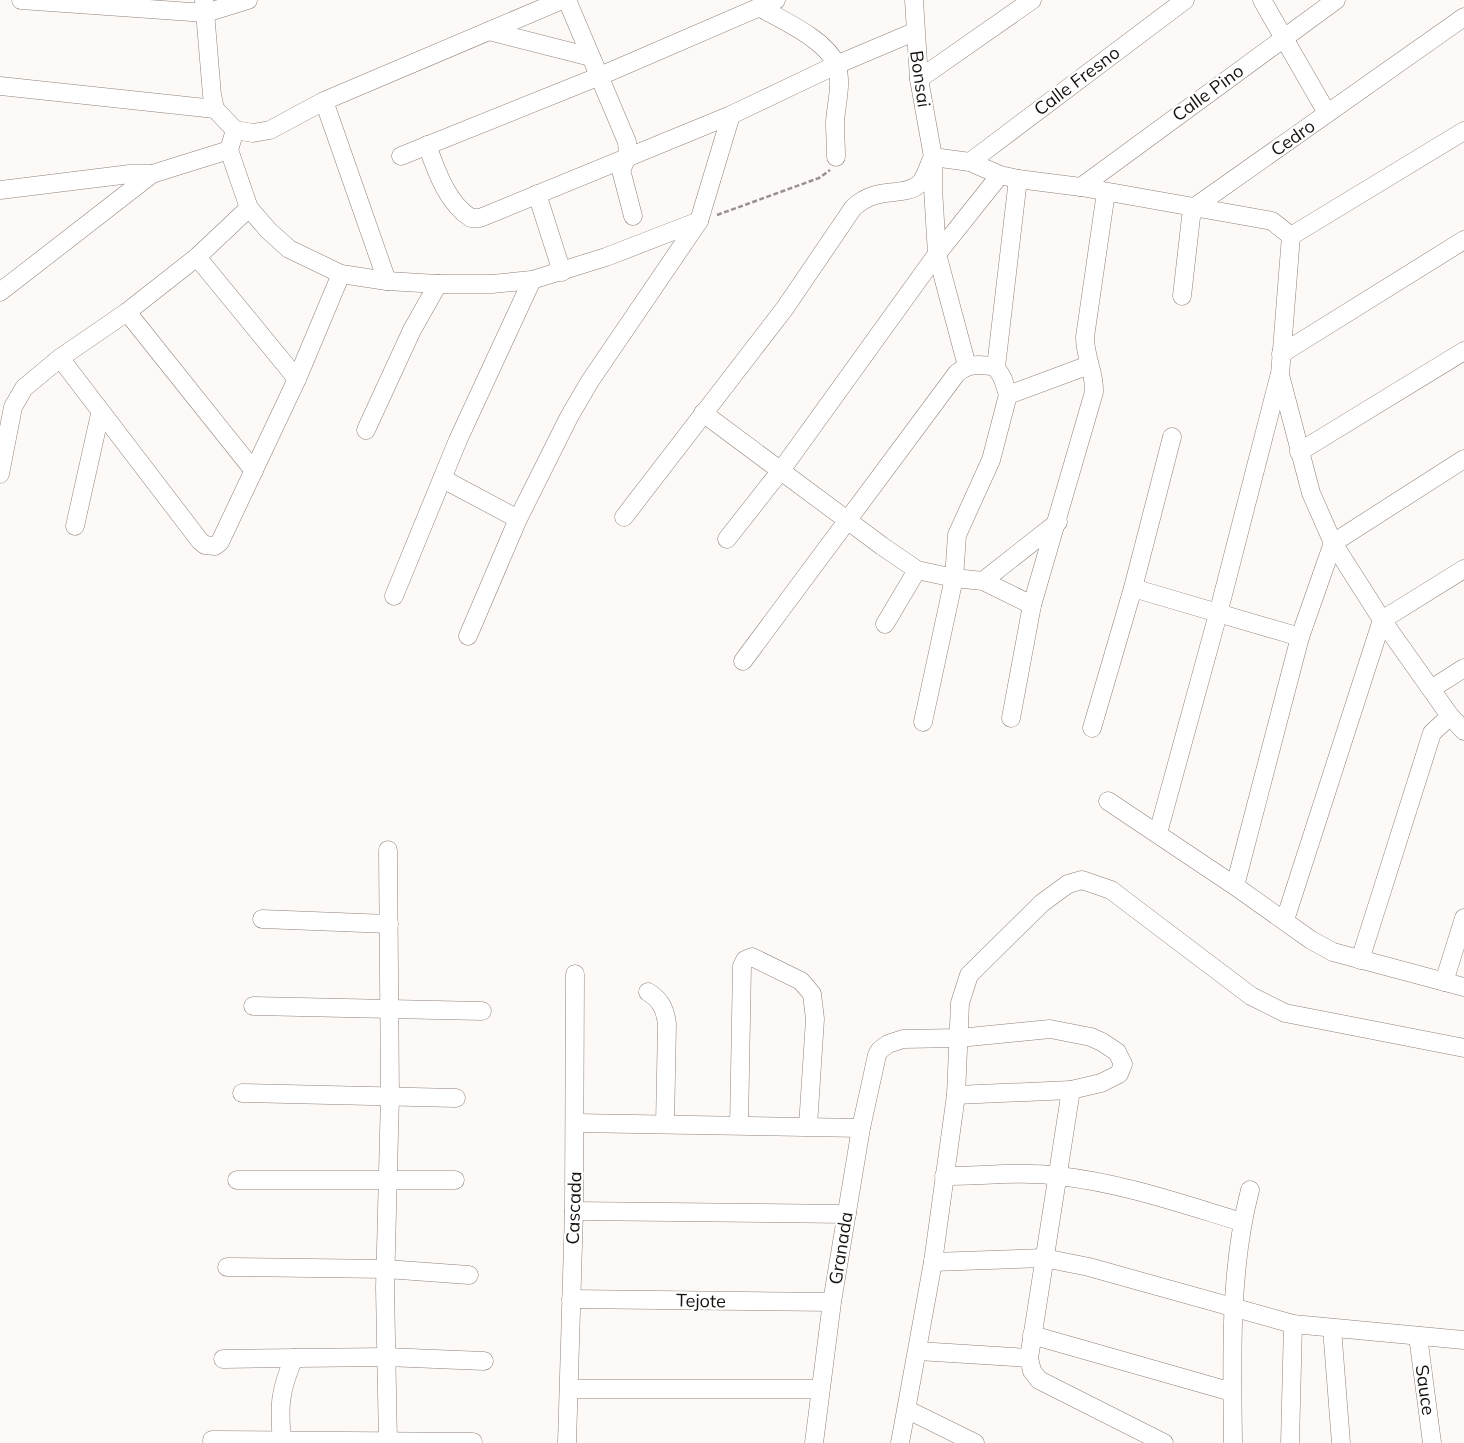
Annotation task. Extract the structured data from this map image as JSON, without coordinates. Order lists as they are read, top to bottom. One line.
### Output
{"streets":{"street":["Bonsai","Calle Fresno","Calle Pino","Cedro","Cascada","Granada","Tejote","Sauce"]},"crossings":[["Cascada","Tejote"],["Granada","Tejote"]]}
